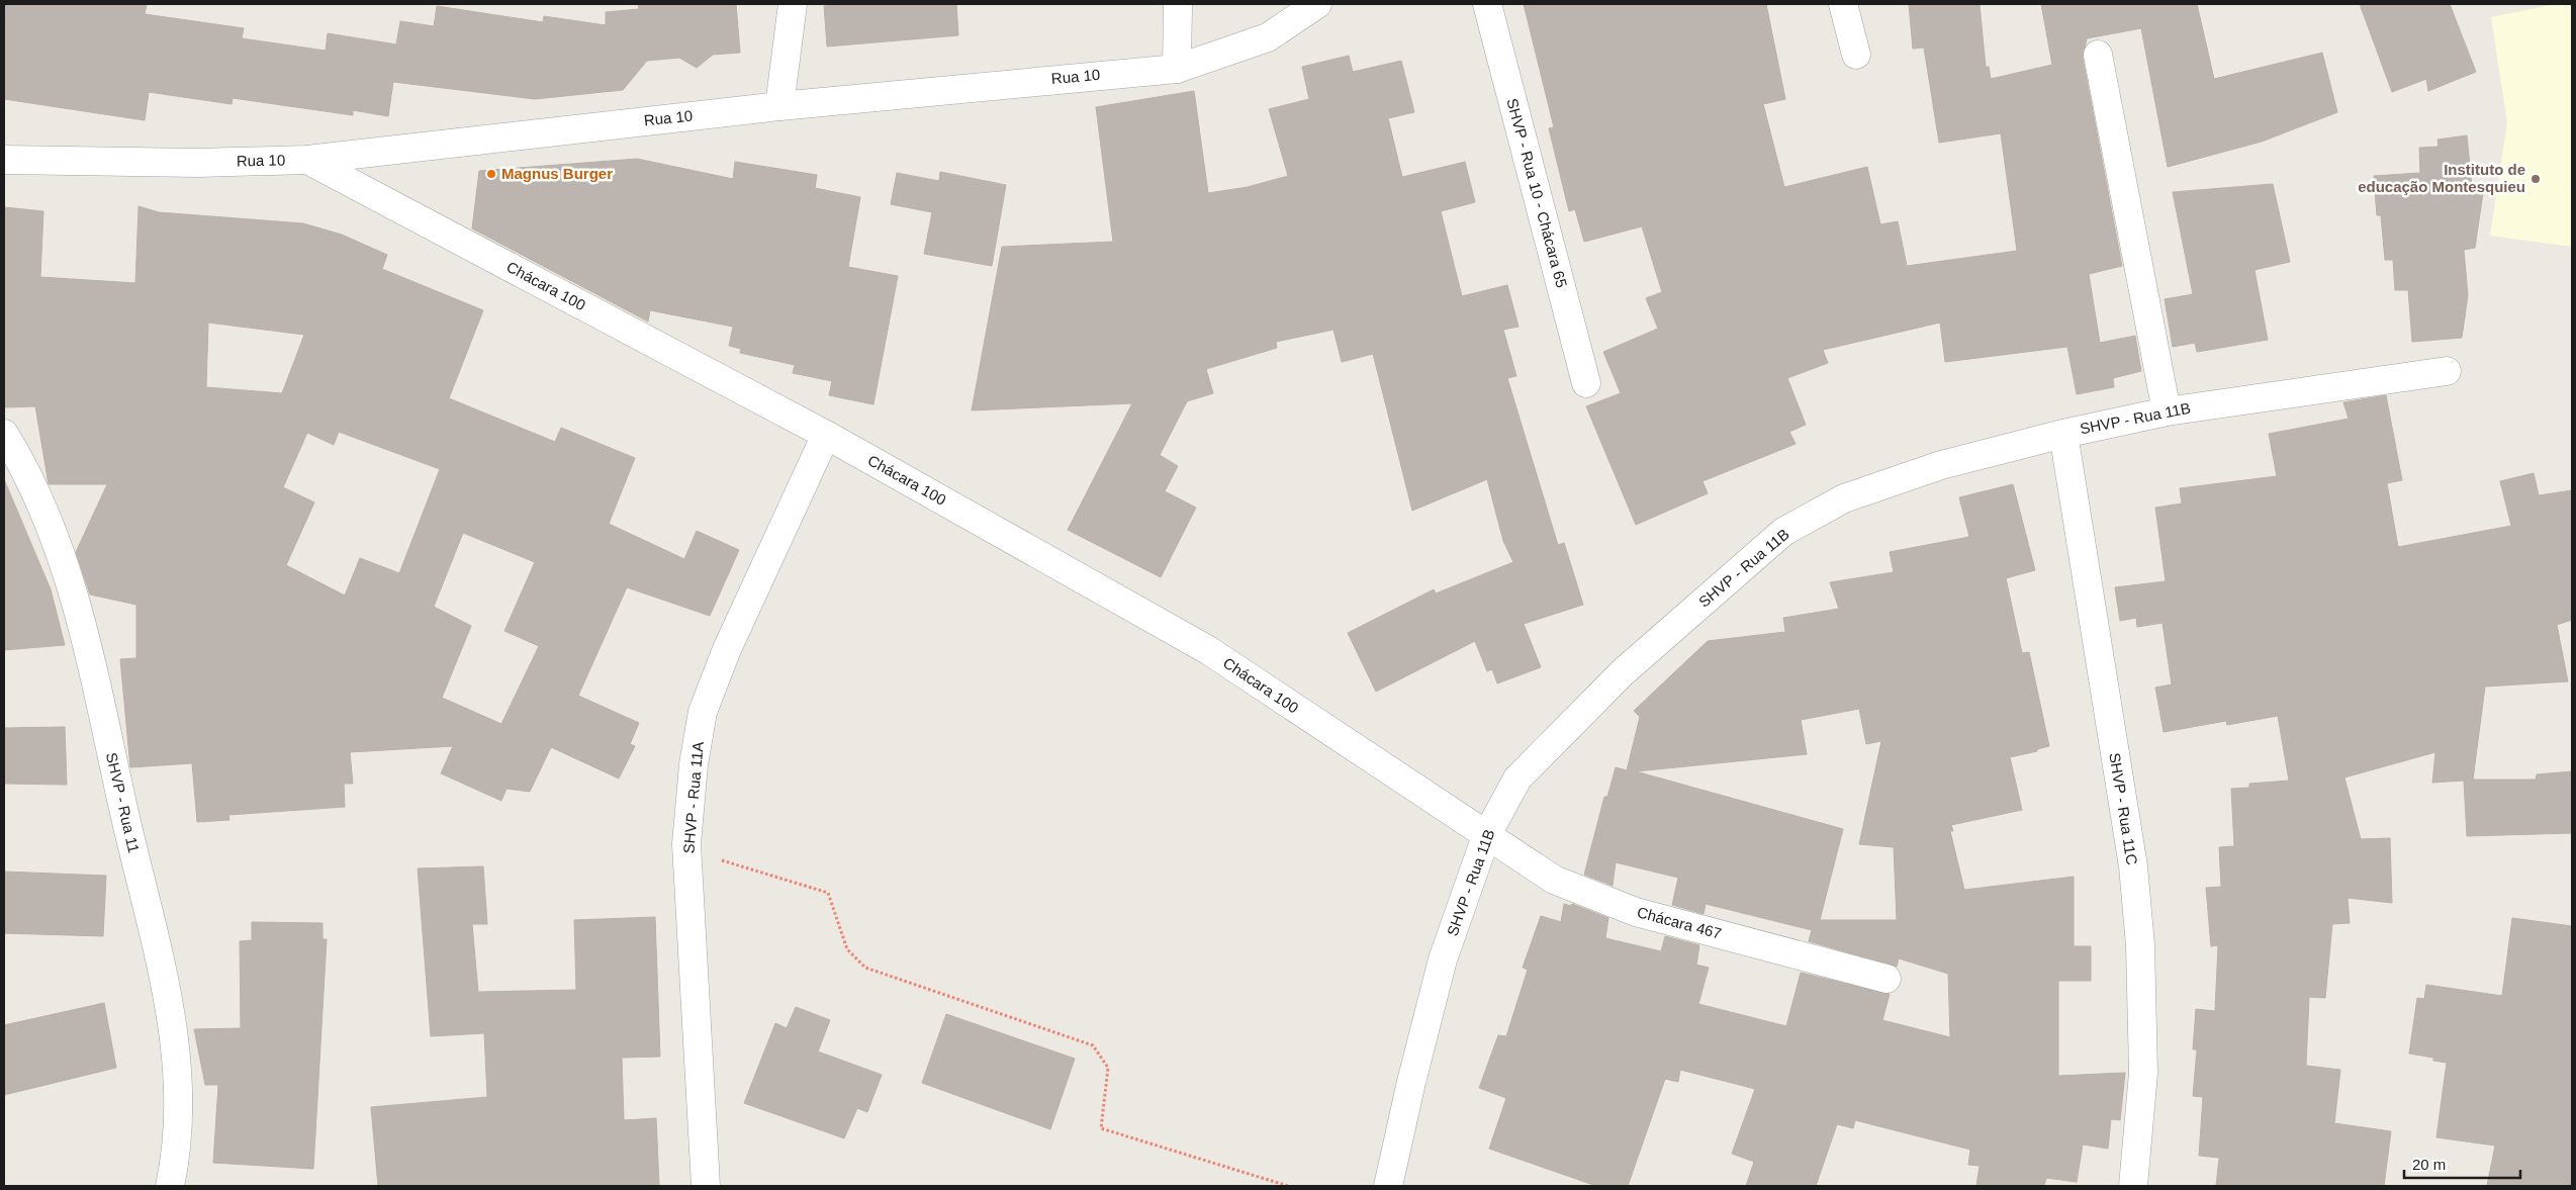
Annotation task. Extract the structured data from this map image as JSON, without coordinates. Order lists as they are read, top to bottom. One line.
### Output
{"streets":{"street":["Rua 10","SHVP - Rua 10 - Chácara 65","Chácara 100","SHVP - Rua 11B","SHVP - Rua 11A","SHVP - Rua 11","SHVP - Rua 11C","Chácara 467"]},"crossings":[["Rua 10","Chácara 100"],["Chácara 100","SHVP - Rua 11B"],["Chácara 100","SHVP - Rua 11A"],["Chácara 100","Chácara 467"],["SHVP - Rua 11B","SHVP - Rua 11C"],["SHVP - Rua 11B","Chácara 467"]],"places":["Magnus Burger","Instituto de educação Montesquieu"],"scale_bar":"20 m"}
